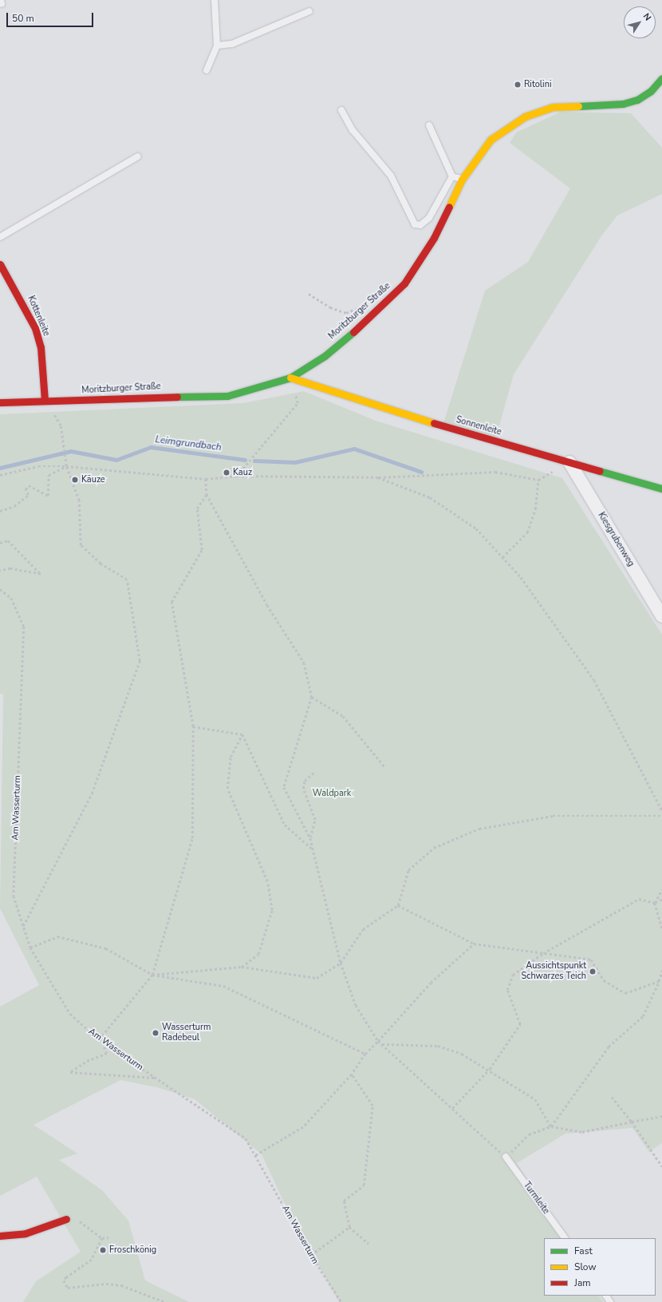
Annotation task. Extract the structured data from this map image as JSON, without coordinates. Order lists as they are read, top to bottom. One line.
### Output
{"streets":{"street":["Moritzburger Straße","Kottenleite","Sonnenleite","Kiesgrubenweg"],"lane":["Turmleite"],"path":["Am Wasserturm"]},"crossings":[["Moritzburger Straße","Kottenleite"],["Moritzburger Straße","Sonnenleite"],["Sonnenleite","Kiesgrubenweg"]],"water":["Leimgrundbach"],"parks":["Waldpark"],"places":["Ritolini","Kauz","Käuze","Aussichtspunkt Schwarzes Teich","Wasserturm Radebeul","Froschkönig"],"legend":["Fast","Slow","Jam"],"scale_bar":"50 m","north":"top right"}
